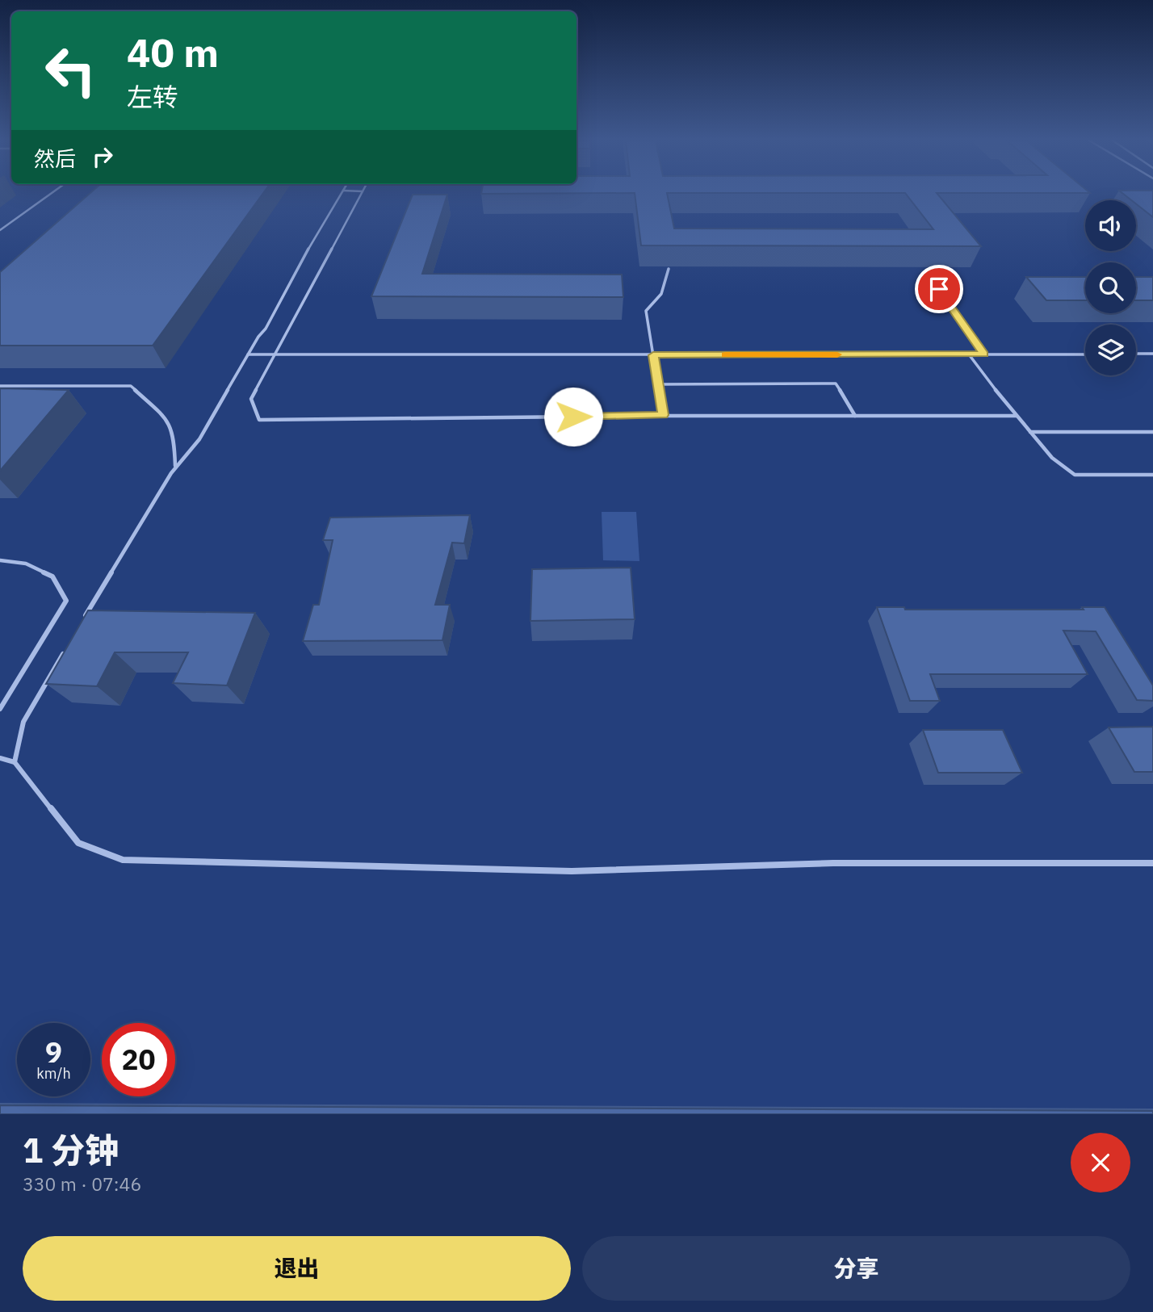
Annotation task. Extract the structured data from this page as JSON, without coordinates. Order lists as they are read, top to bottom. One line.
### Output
{"page":{"turn":["40 m","左转"],"then":"然后","speed":"9 km/h","limit":"20","heading":["1 分钟","330 m · 07:46"],"buttons":["退出","分享"]}}
